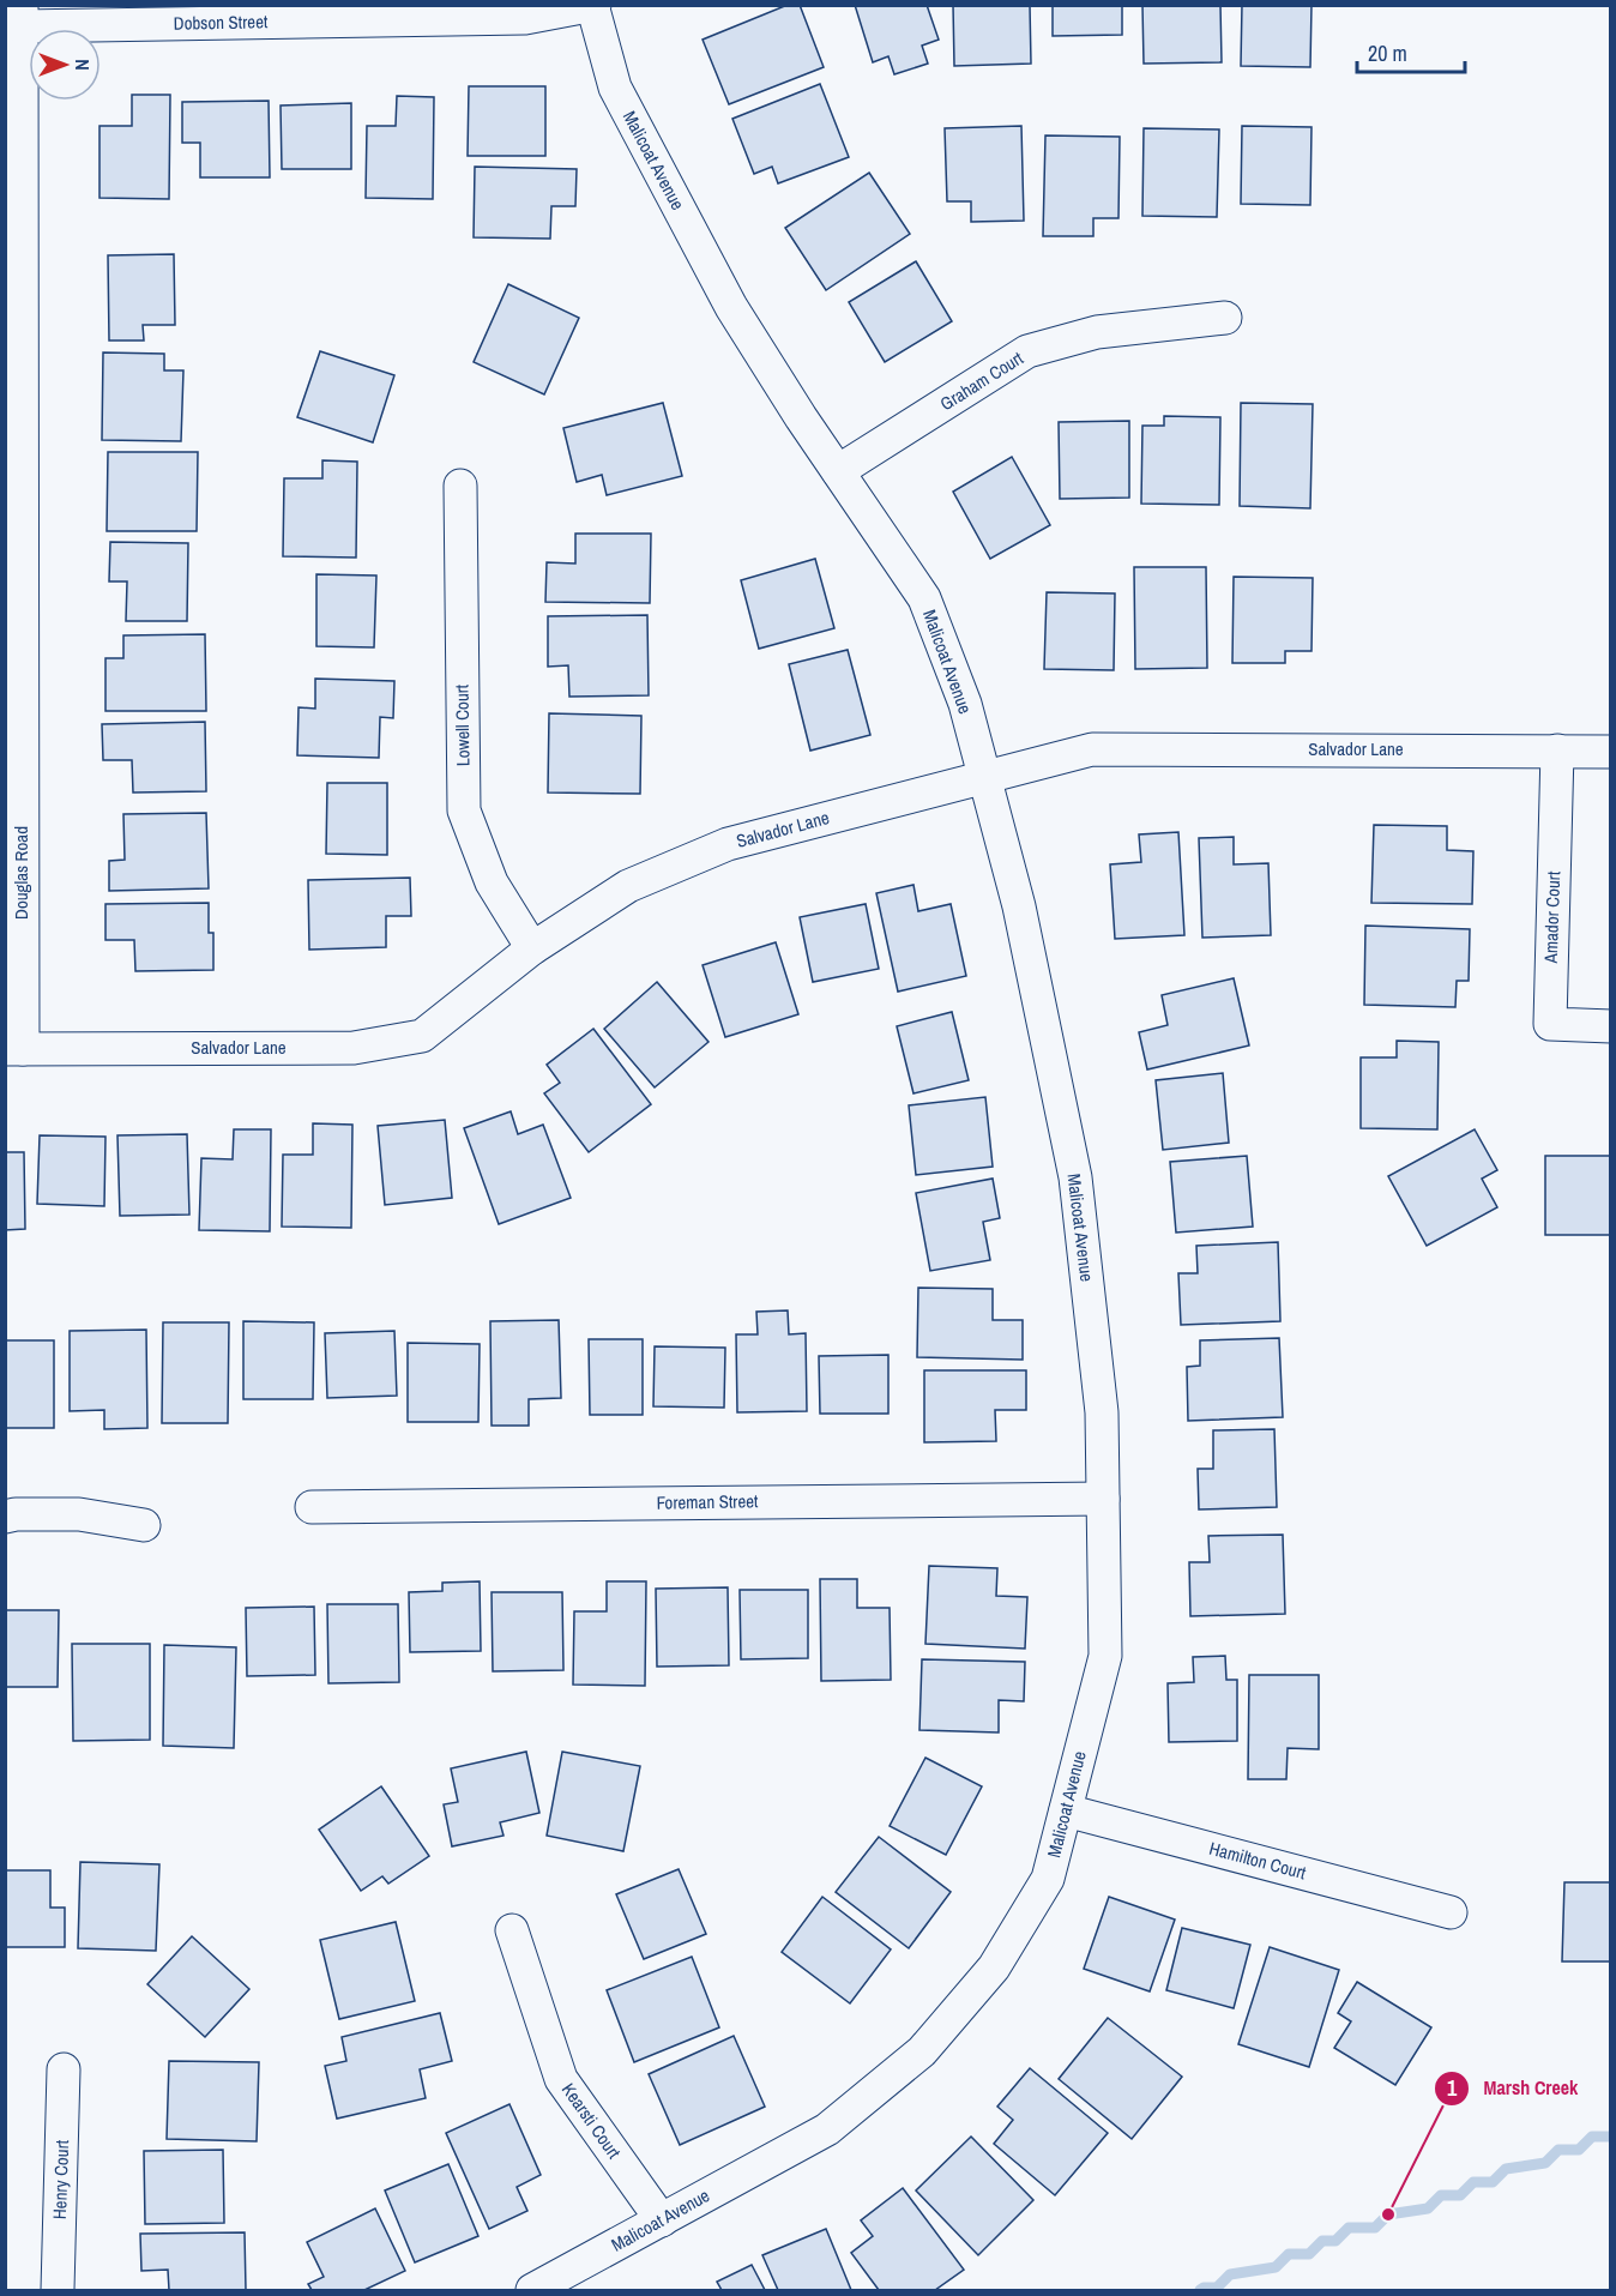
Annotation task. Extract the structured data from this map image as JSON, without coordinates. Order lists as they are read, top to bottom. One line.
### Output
{"streets":{"street":["Dobson Street","Malicoat Avenue","Graham Court","Lowell Court","Salvador Lane","Douglas Road","Amador Court","Foreman Street","Hamilton Court","Kearsti Court","Henry Court"]},"crossings":[["Dobson Street","Malicoat Avenue"],["Dobson Street","Douglas Road"],["Malicoat Avenue","Graham Court"],["Malicoat Avenue","Salvador Lane"],["Malicoat Avenue","Foreman Street"],["Malicoat Avenue","Hamilton Court"],["Malicoat Avenue","Kearsti Court"],["Lowell Court","Salvador Lane"],["Salvador Lane","Douglas Road"],["Salvador Lane","Amador Court"]],"places":["Marsh Creek"],"scale_bar":"20 m","north":"right"}
